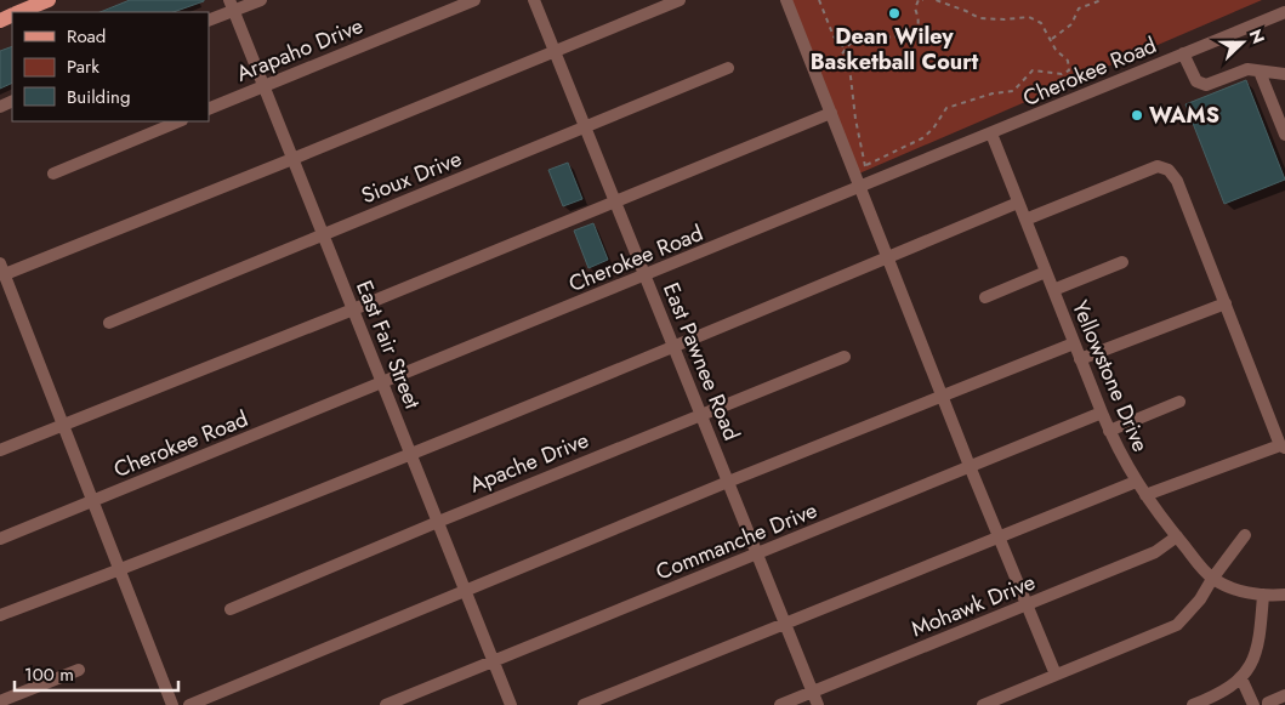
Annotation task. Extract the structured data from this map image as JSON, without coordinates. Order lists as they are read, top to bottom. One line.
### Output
{"streets":{"street":["Arapaho Drive","Cherokee Road","Sioux Drive","East Fair Street","East Pawnee Road","Yellowstone Drive","Apache Drive","Commanche Drive","Mohawk Drive"]},"crossings":[["Arapaho Drive","East Fair Street"],["Cherokee Road","East Fair Street"],["Cherokee Road","East Pawnee Road"],["Cherokee Road","Yellowstone Drive"],["Sioux Drive","East Fair Street"],["Sioux Drive","East Pawnee Road"],["East Fair Street","Apache Drive"],["East Fair Street","Commanche Drive"],["East Pawnee Road","Apache Drive"],["East Pawnee Road","Commanche Drive"],["East Pawnee Road","Mohawk Drive"],["Yellowstone Drive","Commanche Drive"],["Yellowstone Drive","Mohawk Drive"]],"places":["Dean Wiley Basketball Court","WAMS"],"legend":["Road","Park","Building"],"scale_bar":"100 m","north":"right"}
